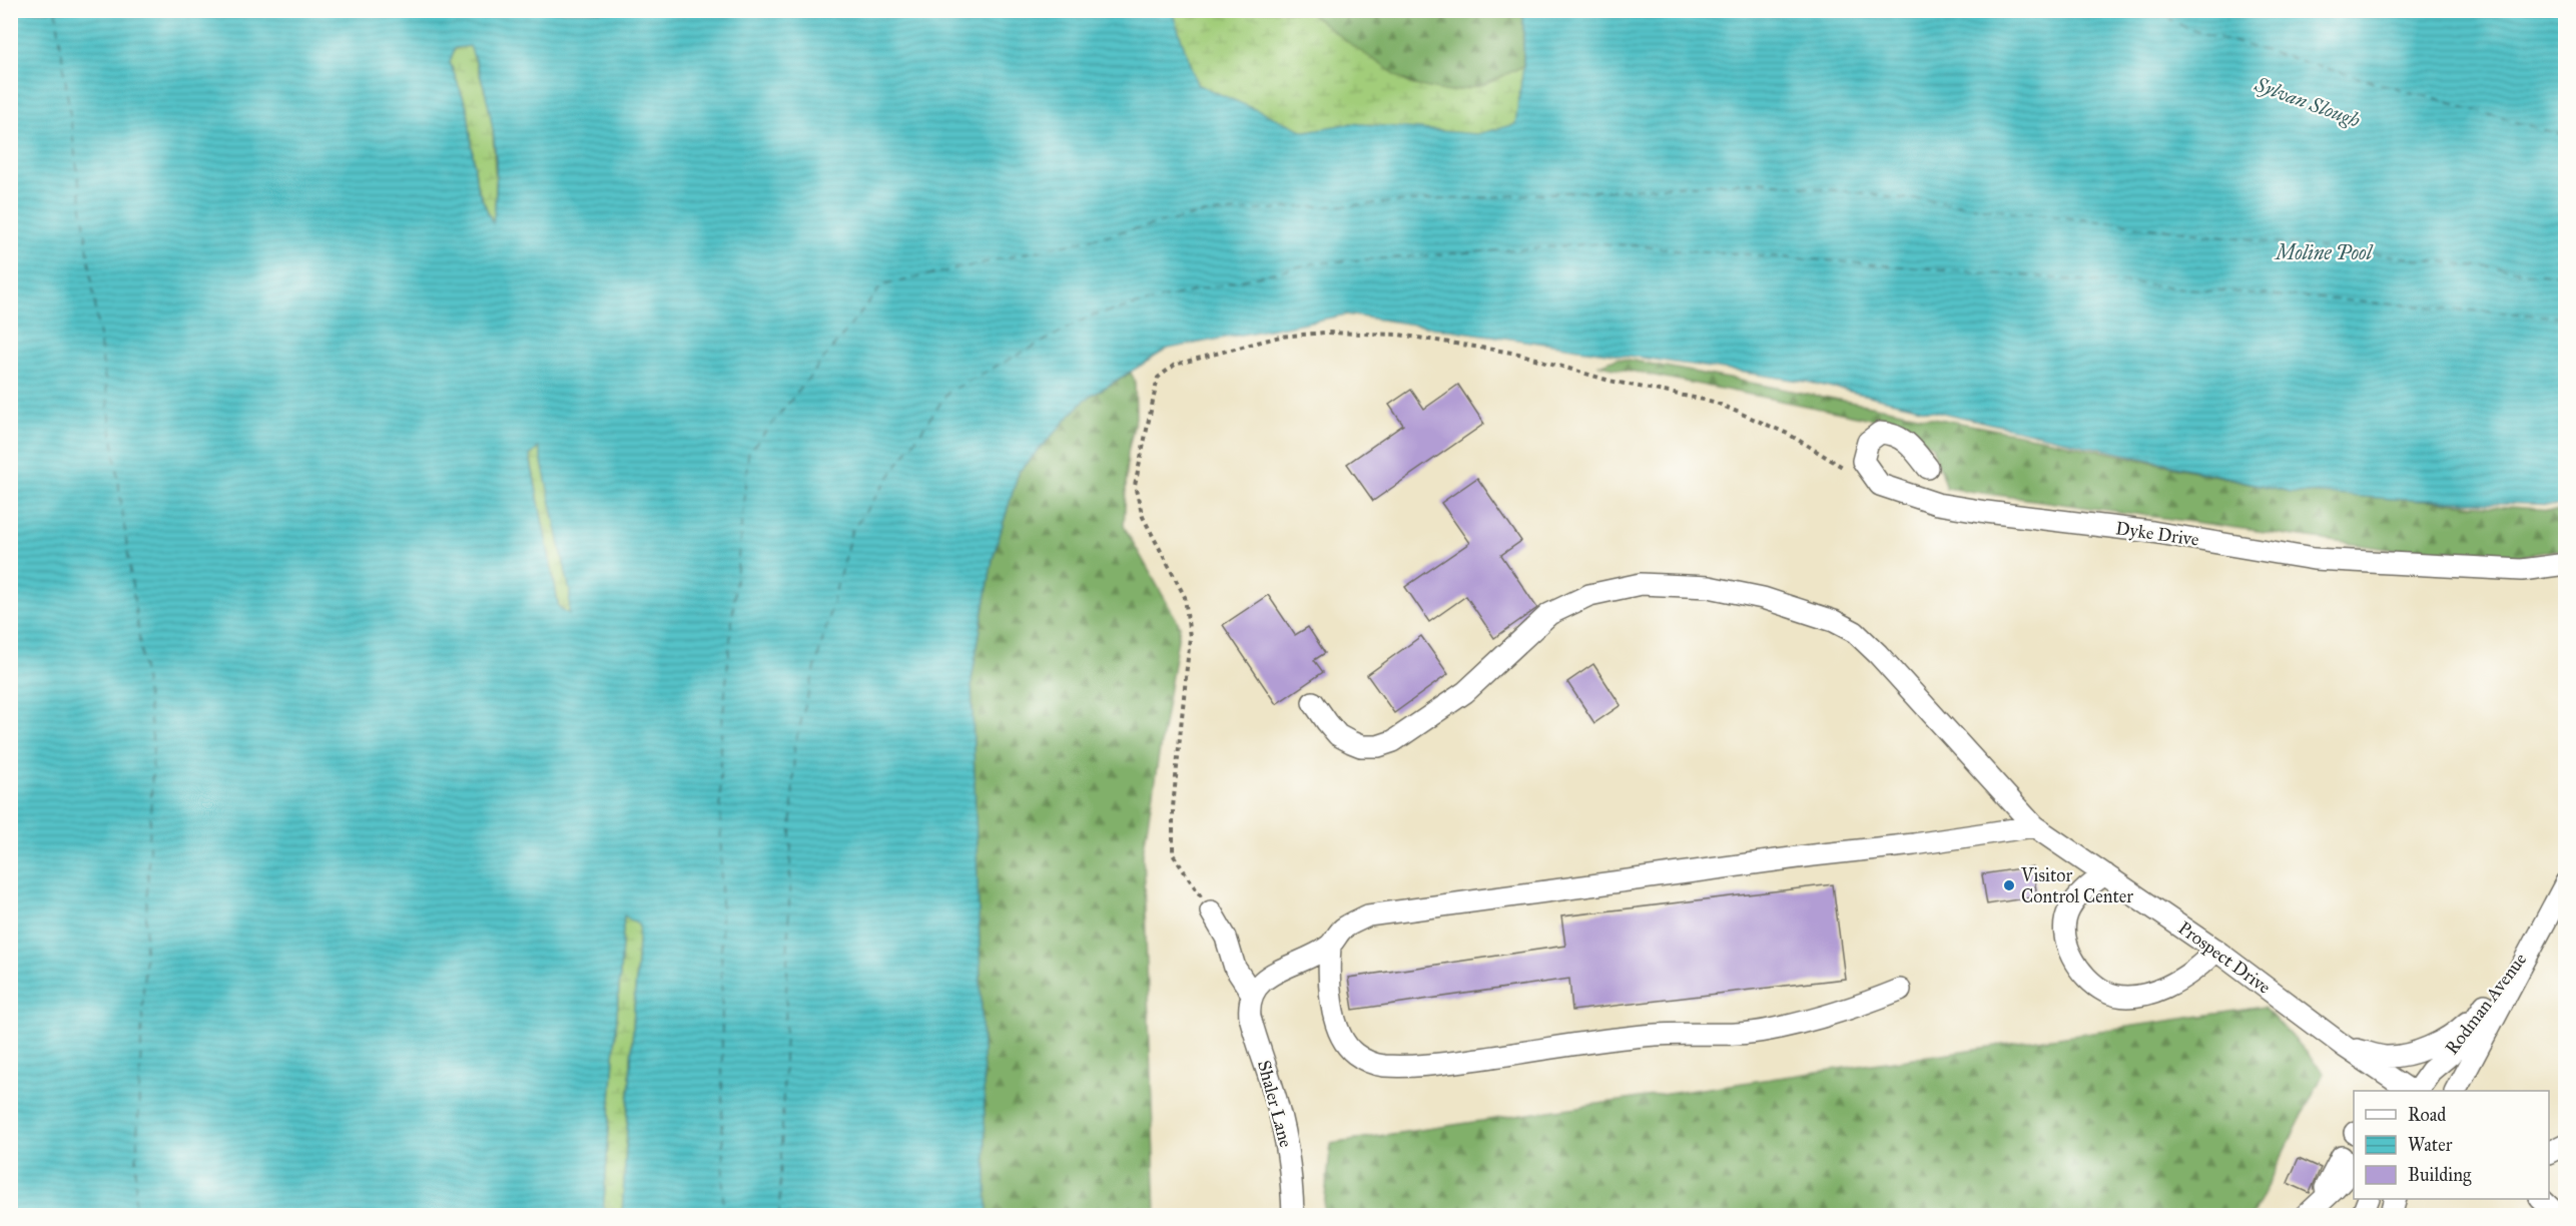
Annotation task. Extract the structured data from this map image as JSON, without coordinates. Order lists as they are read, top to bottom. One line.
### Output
{"streets":{"street":["Dyke Drive","Prospect Drive","Rodman Avenue","Shaler Lane"]},"water":["Sylvan Slough","Moline Pool"],"places":["Visitor Control Center"],"legend":["Road","Water","Building"]}
